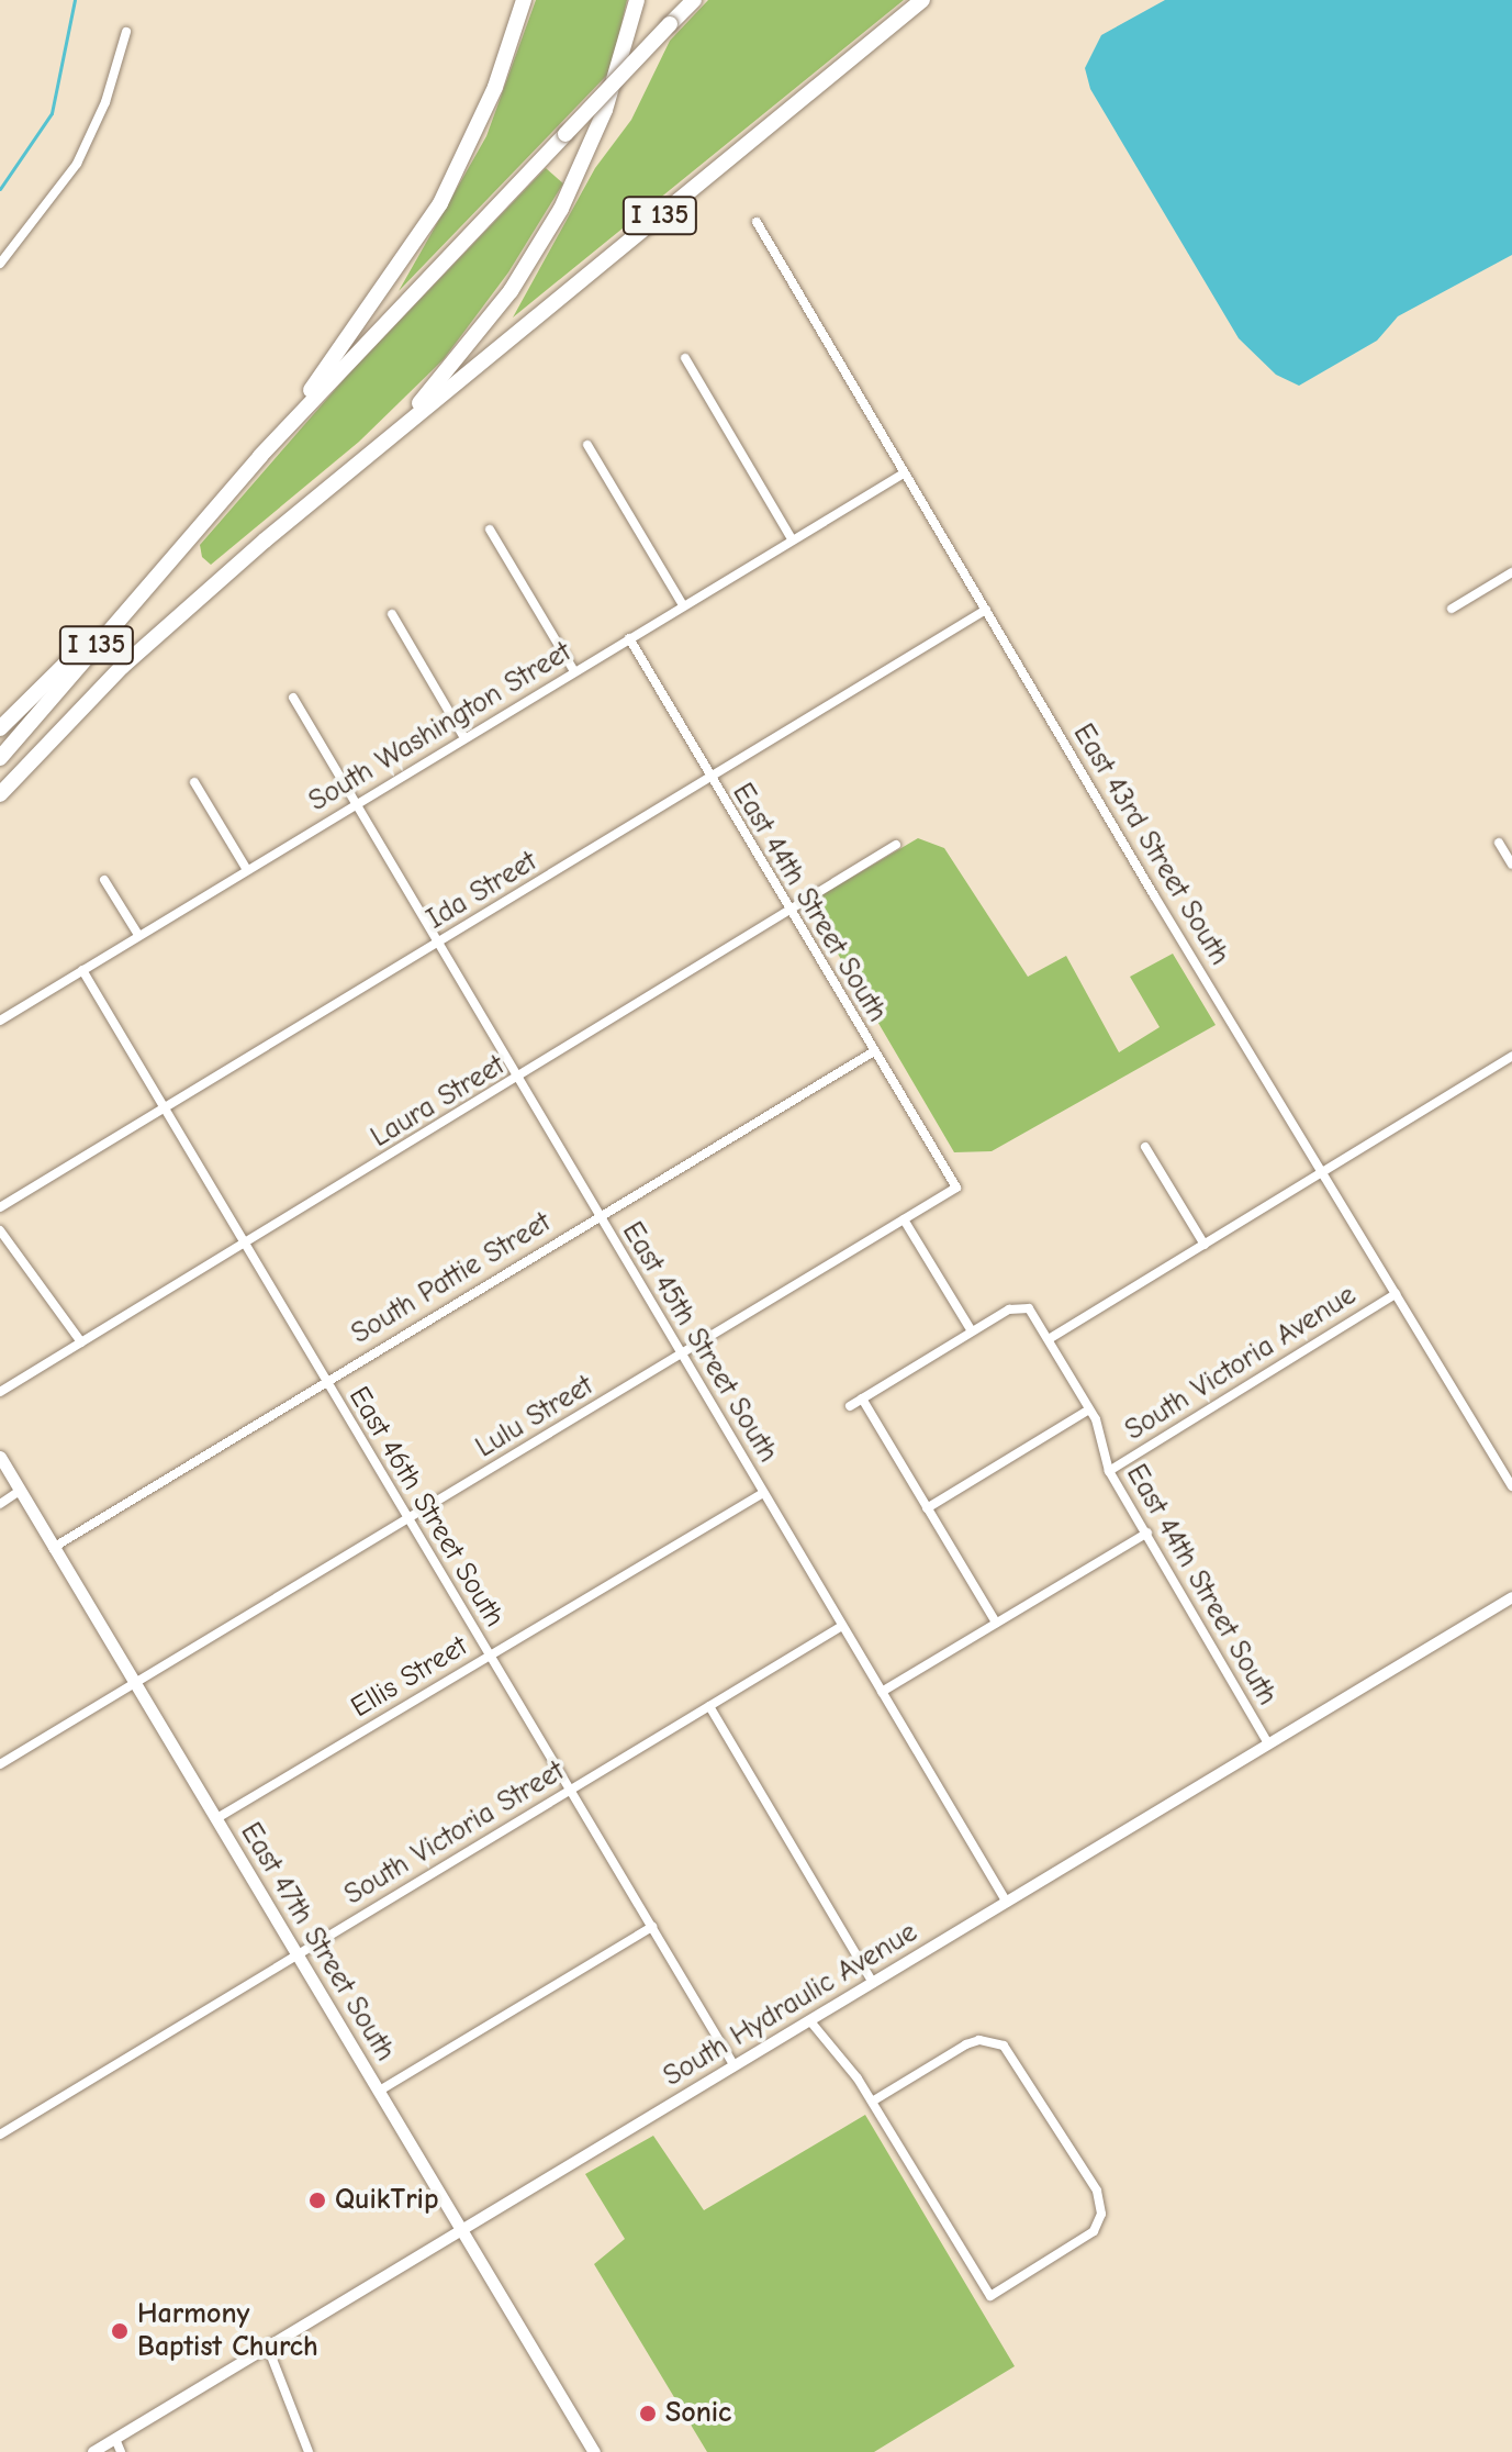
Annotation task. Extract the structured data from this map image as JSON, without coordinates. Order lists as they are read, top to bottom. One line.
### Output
{"streets":{"highway":["I 135"],"main road":["East 47th Street South"],"street":["South Washington Street","East 43rd Street South","Ida Street","East 44th Street South","Laura Street","South Pattie Street","East 45th Street South","South Victoria Avenue","Lulu Street","East 46th Street South","Ellis Street","South Victoria Street","South Hydraulic Avenue"]},"crossings":[["South Washington Street","East 43rd Street South"],["South Washington Street","East 44th Street South"],["South Washington Street","East 45th Street South"],["South Washington Street","East 46th Street South"],["East 43rd Street South","Ida Street"],["East 43rd Street South","South Victoria Avenue"],["Ida Street","East 44th Street South"],["Ida Street","East 45th Street South"],["Ida Street","East 46th Street South"],["East 44th Street South","Laura Street"],["East 44th Street South","South Pattie Street"],["East 44th Street South","South Victoria Avenue"],["East 44th Street South","Lulu Street"],["East 44th Street South","South Hydraulic Avenue"],["Laura Street","East 45th Street South"],["Laura Street","East 46th Street South"],["South Pattie Street","East 45th Street South"],["South Pattie Street","East 46th Street South"],["South Pattie Street","East 47th Street South"],["East 45th Street South","Lulu Street"],["East 45th Street South","Ellis Street"],["East 45th Street South","South Victoria Street"],["East 45th Street South","South Hydraulic Avenue"],["Lulu Street","East 46th Street South"],["Lulu Street","East 47th Street South"],["East 46th Street South","Ellis Street"],["East 46th Street South","South Victoria Street"],["East 46th Street South","South Hydraulic Avenue"],["Ellis Street","East 47th Street South"],["South Victoria Street","East 47th Street South"],["East 47th Street South","South Hydraulic Avenue"]],"places":["QuikTrip","Harmony Baptist Church","Sonic"]}
